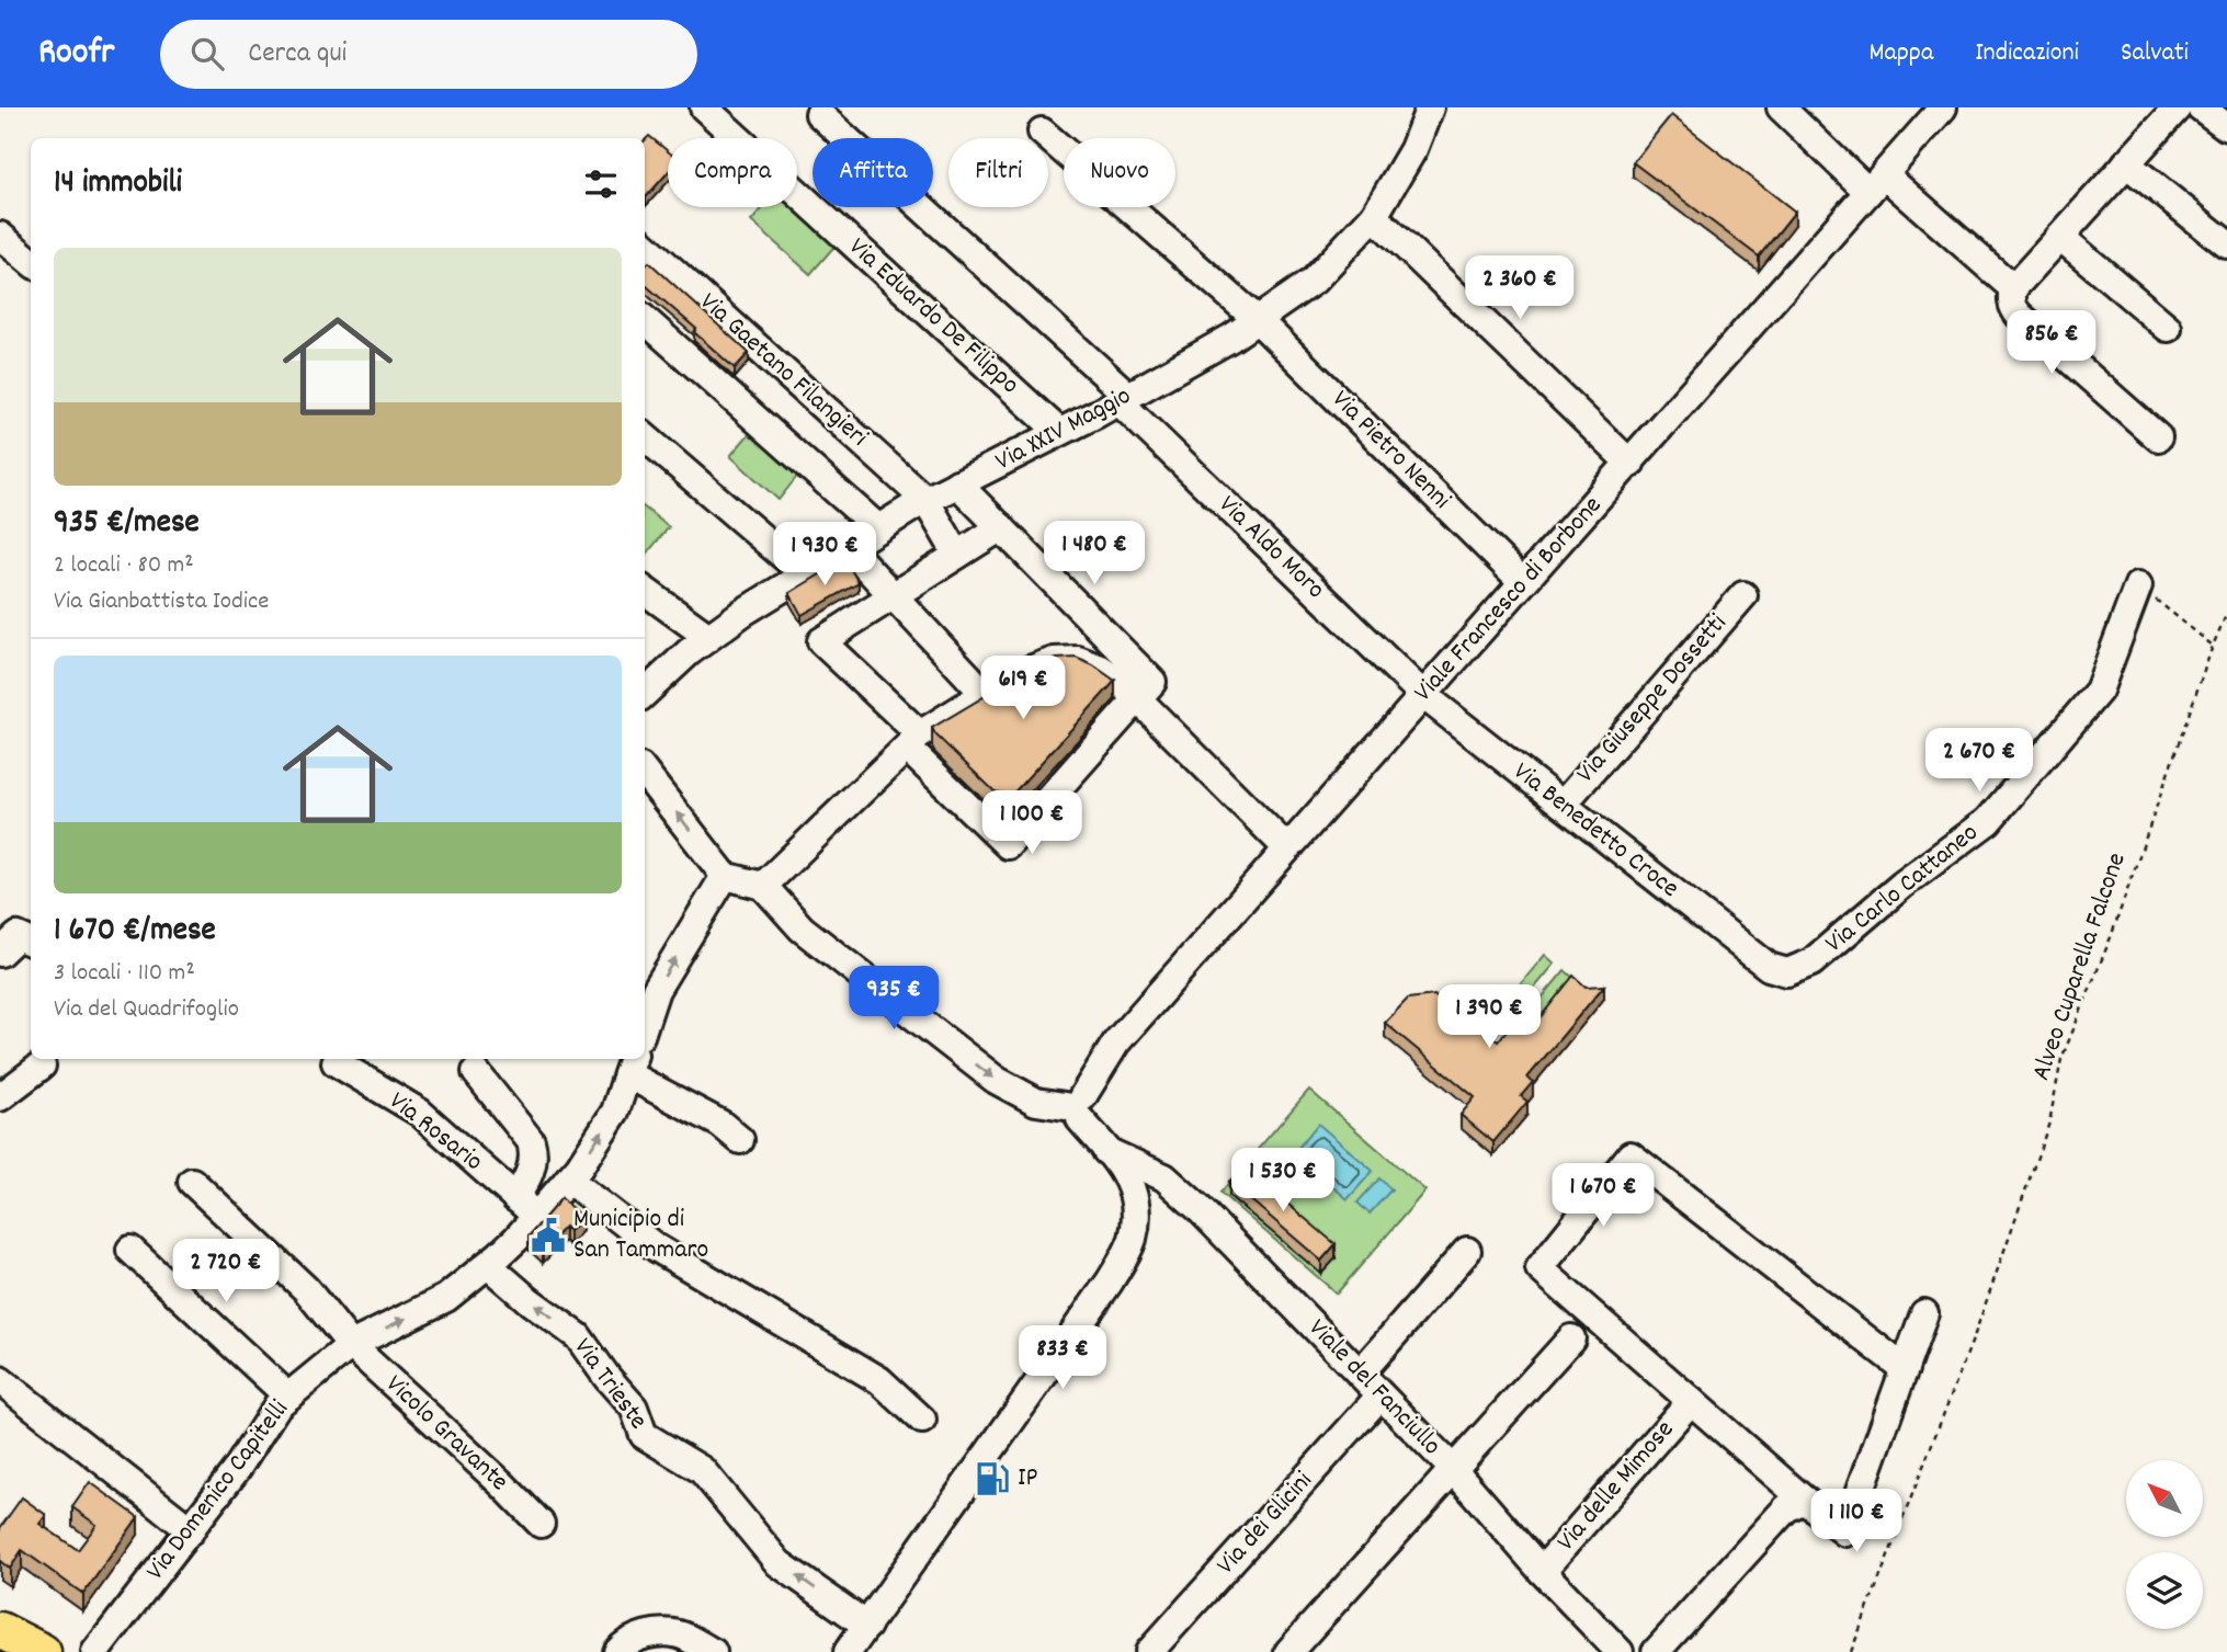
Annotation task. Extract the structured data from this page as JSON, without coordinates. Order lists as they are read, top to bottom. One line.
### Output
{"streets":{"street":["Via Eduardo De Filippo","Via Gaetano Filangieri","Via XXIV Maggio","Via Pietro Nenni","Via Aldo Moro","Viale Francesco di Borbone","Via Giuseppe Dossetti","Via Benedetto Croce","Via Carlo Cattaneo","Via Rosario","Via Trieste","Viale del Fanciullo","Vicolo Gravante","Via delle Mimose","Via Domenico Capitelli","Via dei Glicini"],"path":["Alveo Cuparella Falcone"]},"crossings":[["Via Eduardo De Filippo","Via XXIV Maggio"],["Via Gaetano Filangieri","Via XXIV Maggio"],["Via XXIV Maggio","Via Pietro Nenni"],["Via XXIV Maggio","Via Aldo Moro"],["Via Pietro Nenni","Viale Francesco di Borbone"],["Via Aldo Moro","Viale Francesco di Borbone"],["Via Aldo Moro","Via Benedetto Croce"],["Viale Francesco di Borbone","Via Benedetto Croce"],["Via Giuseppe Dossetti","Via Benedetto Croce"],["Via Benedetto Croce","Via Carlo Cattaneo"],["Via Rosario","Via Domenico Capitelli"],["Via Trieste","Via Domenico Capitelli"],["Viale del Fanciullo","Via delle Mimose"],["Viale del Fanciullo","Via dei Glicini"],["Vicolo Gravante","Via Domenico Capitelli"]],"places":{"public building":["Municipio di San Tammaro"],"fuel station":["IP"]},"north":"top left","page":{"header":"Roofr","search":"Cerca qui","nav":["Mappa","Indicazioni","Salvati"],"chip":["Compra","Affitta","Filtri","Nuovo"],"heading":"14 immobili","list":[{"name":"935 €/mese","note":"2 locali · 80 m² · Via Gianbattista Iodice"},{"name":"1 670 €/mese","note":"3 locali · 110 m² · Via del Quadrifoglio"}],"price":["2 360 €","856 €","1 480 €","1 930 €","619 €","2 670 €","1 100 €","935 €","1 390 €","1 530 €","1 670 €","2 720 €","833 €","1 110 €"]}}
